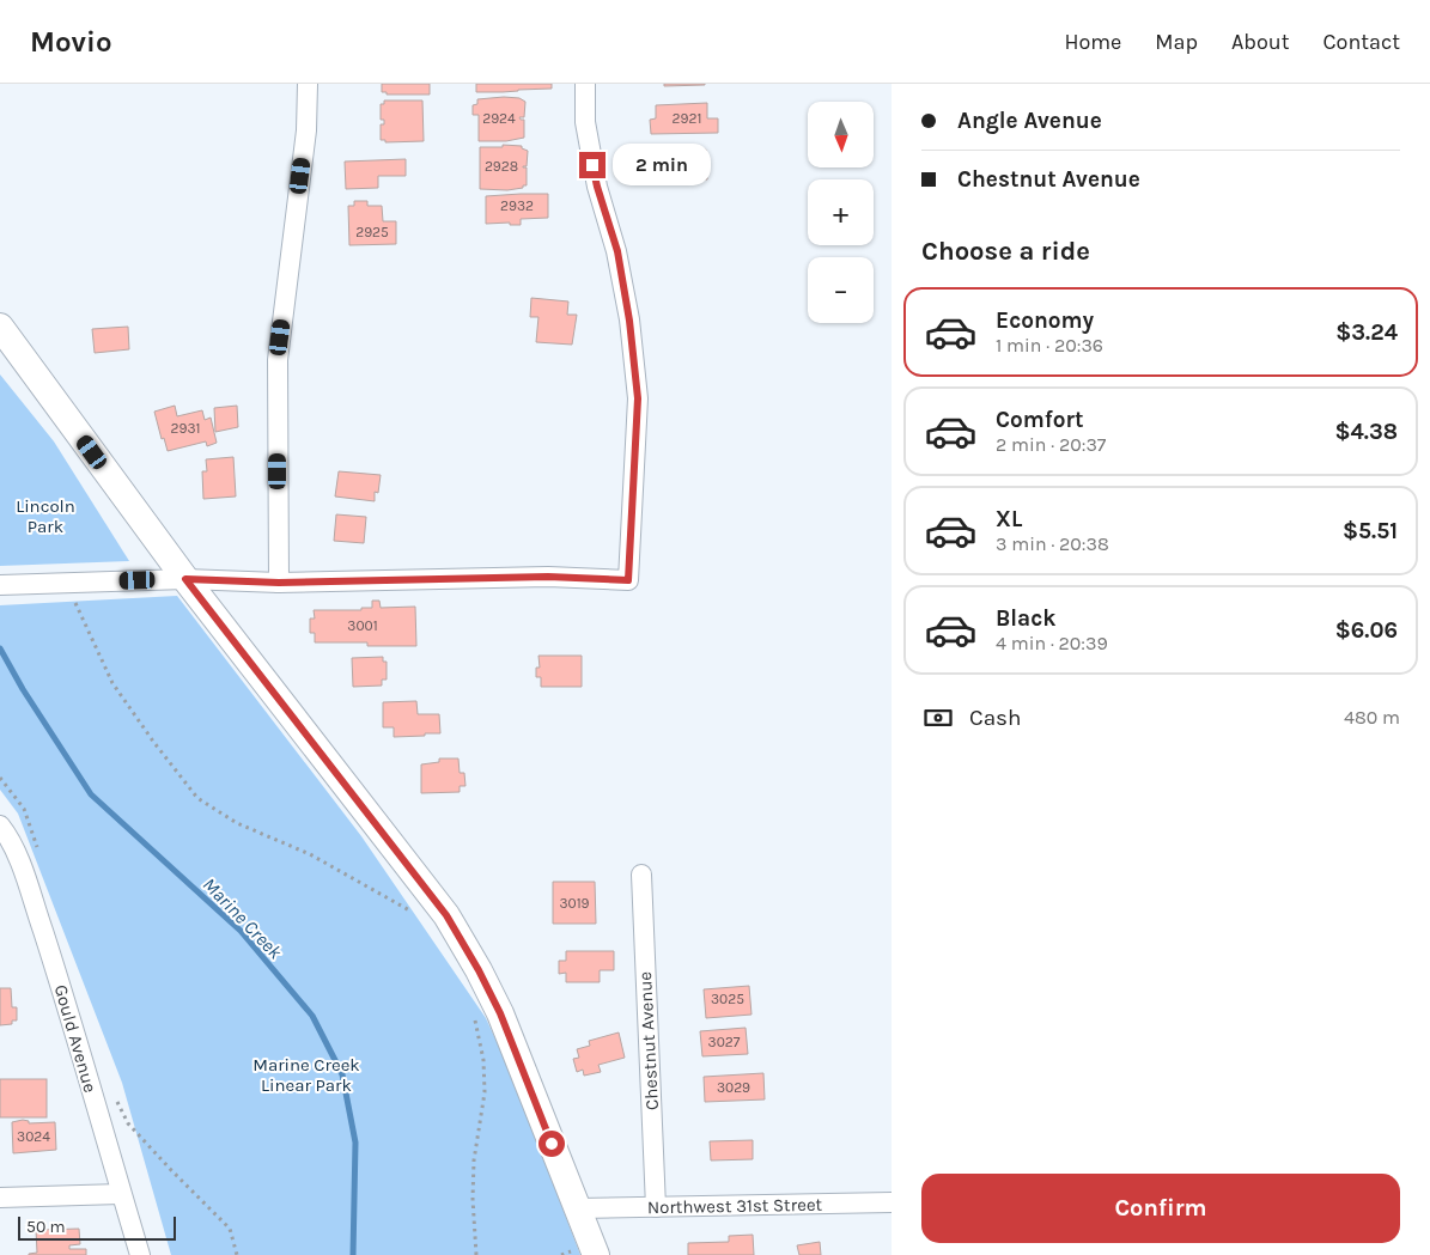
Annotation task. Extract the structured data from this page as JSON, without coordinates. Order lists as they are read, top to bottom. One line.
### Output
{"streets":{"street":["Gould Avenue","Chestnut Avenue","Northwest 31st Street"]},"crossings":[["Chestnut Avenue","Northwest 31st Street"]],"water":["Marine Creek"],"parks":["Lincoln Park","Marine Creek Linear Park"],"house_numbers":["2924","2921","2928","2932","2925","2931","3001","3019","3025","3027","3029","3024"],"scale_bar":"50 m","north":"bottom","page":{"header":"Movio","nav":["Home","Map","About","Contact"],"banner":["Angle Avenue","Chestnut Avenue"],"map_buttons":["+","−"],"bubble":"2 min","heading":"Choose a ride","list":[{"name":"Economy","note":"1 min · 20:36","value":"$3.24"},{"name":"Comfort","note":"2 min · 20:37","value":"$4.38"},{"name":"XL","note":"3 min · 20:38","value":"$5.51"},{"name":"Black","note":"4 min · 20:39","value":"$6.06"}],"pay":["Cash","480 m"],"buttons":"Confirm","scale":"50 m"}}
